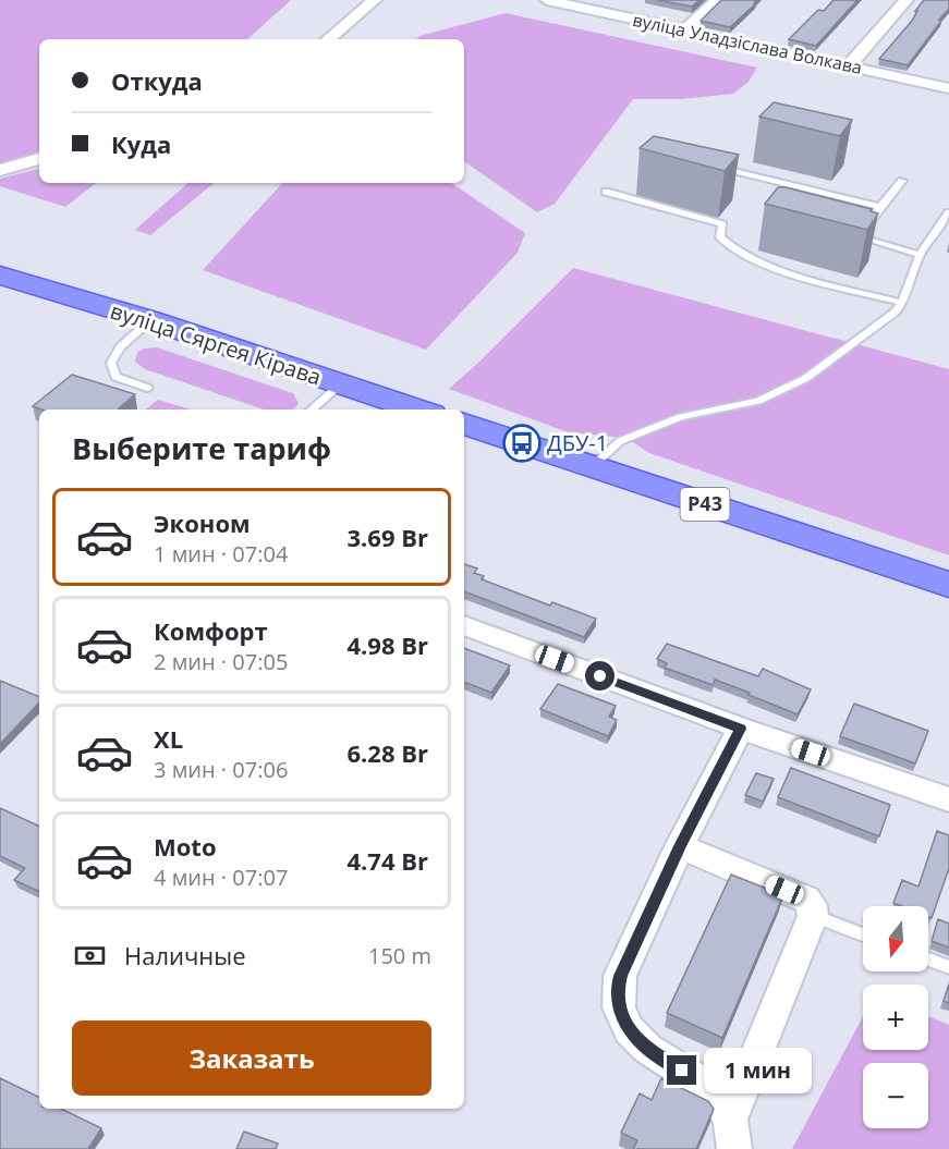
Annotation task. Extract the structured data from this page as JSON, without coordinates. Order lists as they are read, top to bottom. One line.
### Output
{"streets":{"main road":["вуліца Сяргея Кірава","Р43"],"street":["вуліца Уладзіслава Волкава"]},"places":{"bus stop":["ДБУ-1"]},"north":"bottom","page":{"banner":["Откуда","Куда"],"heading":"Выберите тариф","list":[{"name":"Эконом","note":"1 мин · 07:04","value":"3.69 Br"},{"name":"Комфорт","note":"2 мин · 07:05","value":"4.98 Br"},{"name":"XL","note":"3 мин · 07:06","value":"6.28 Br"},{"name":"Moto","note":"4 мин · 07:07","value":"4.74 Br"}],"map_buttons":["+","−"],"pay":["Наличные","150 m"],"buttons":"Заказать","bubble":"1 мин"}}
